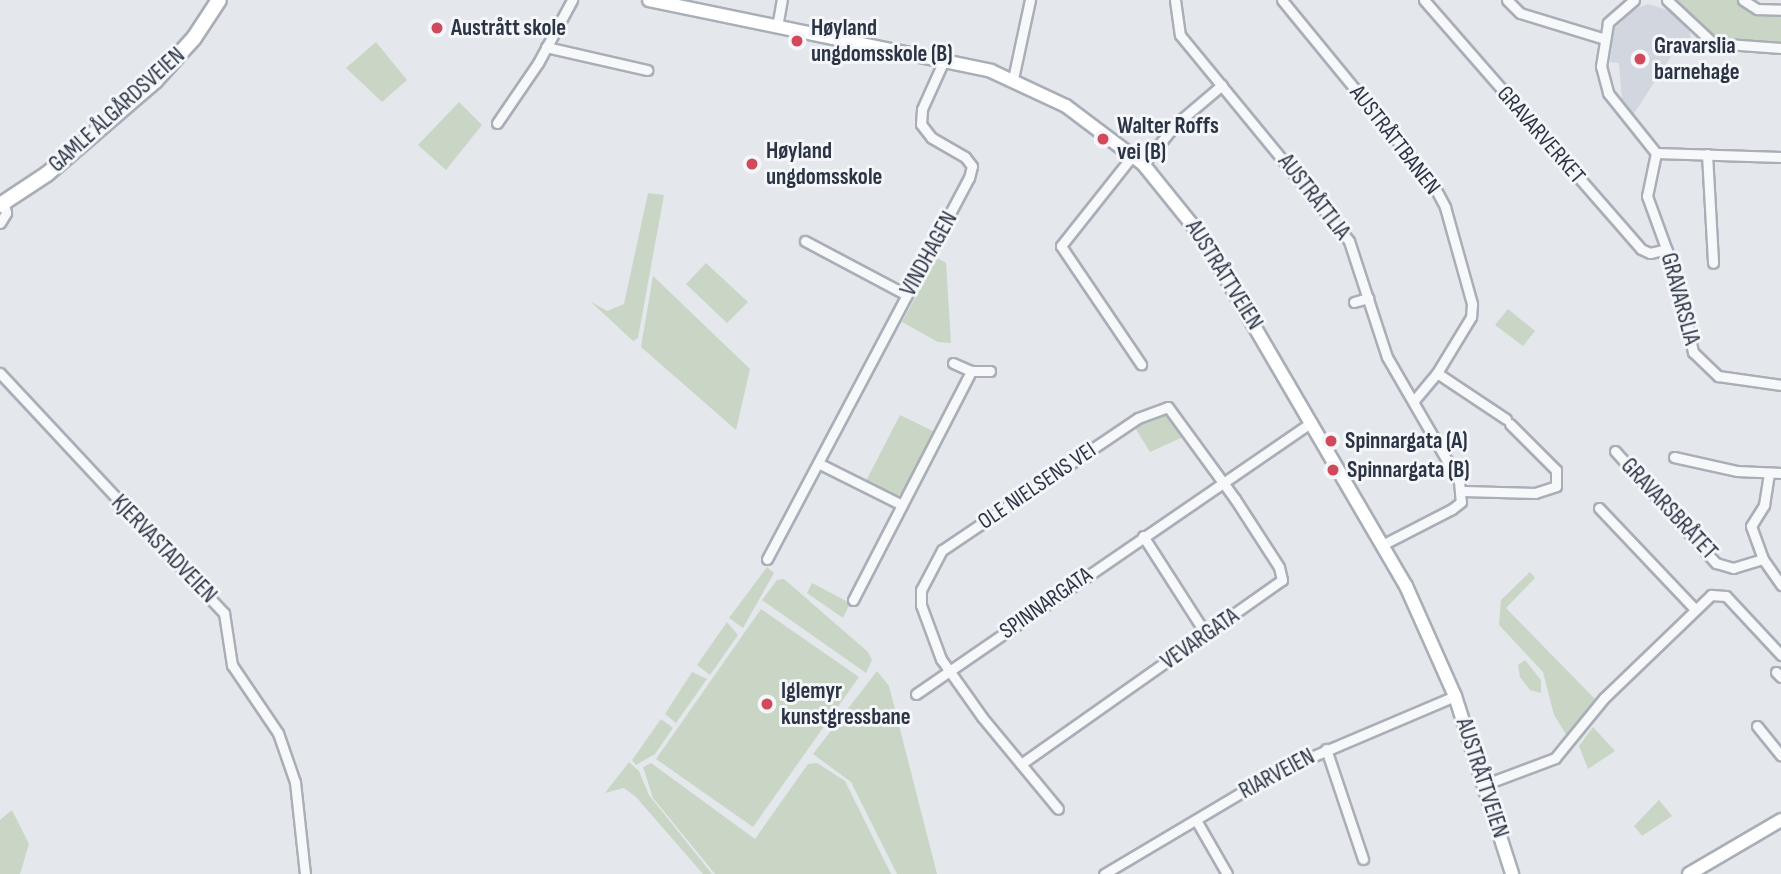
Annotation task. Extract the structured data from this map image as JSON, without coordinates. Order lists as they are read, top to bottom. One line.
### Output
{"streets":{"main road":["GAMLE ÅLGÅRDSVEIEN","AUSTRÅTTVEIEN"],"street":["GRAVARVERKET","AUSTRÅTTBANEN","AUSTRÅTTLIA","VINDHAGEN","GRAVARSLIA","OLE NIELSENS VEI","GRAVARSBRÅTET","KJERVASTADVEIEN","SPINNARGATA","VEVARGATA","RIARVEIEN"]},"crossings":[["GRAVARVERKET","GRAVARSLIA"],["AUSTRÅTTBANEN","AUSTRÅTTLIA"],["VINDHAGEN","AUSTRÅTTVEIEN"],["AUSTRÅTTVEIEN","SPINNARGATA"],["AUSTRÅTTVEIEN","RIARVEIEN"],["OLE NIELSENS VEI","SPINNARGATA"],["OLE NIELSENS VEI","VEVARGATA"],["SPINNARGATA","VEVARGATA"]],"places":["Austrått skole","Høyland ungdomsskole (B)","Gravarslia barnehage","Walter Roffs vei (B)","Høyland ungdomsskole","Spinnargata (A)","Spinnargata (B)","Iglemyr kunstgressbane"]}
